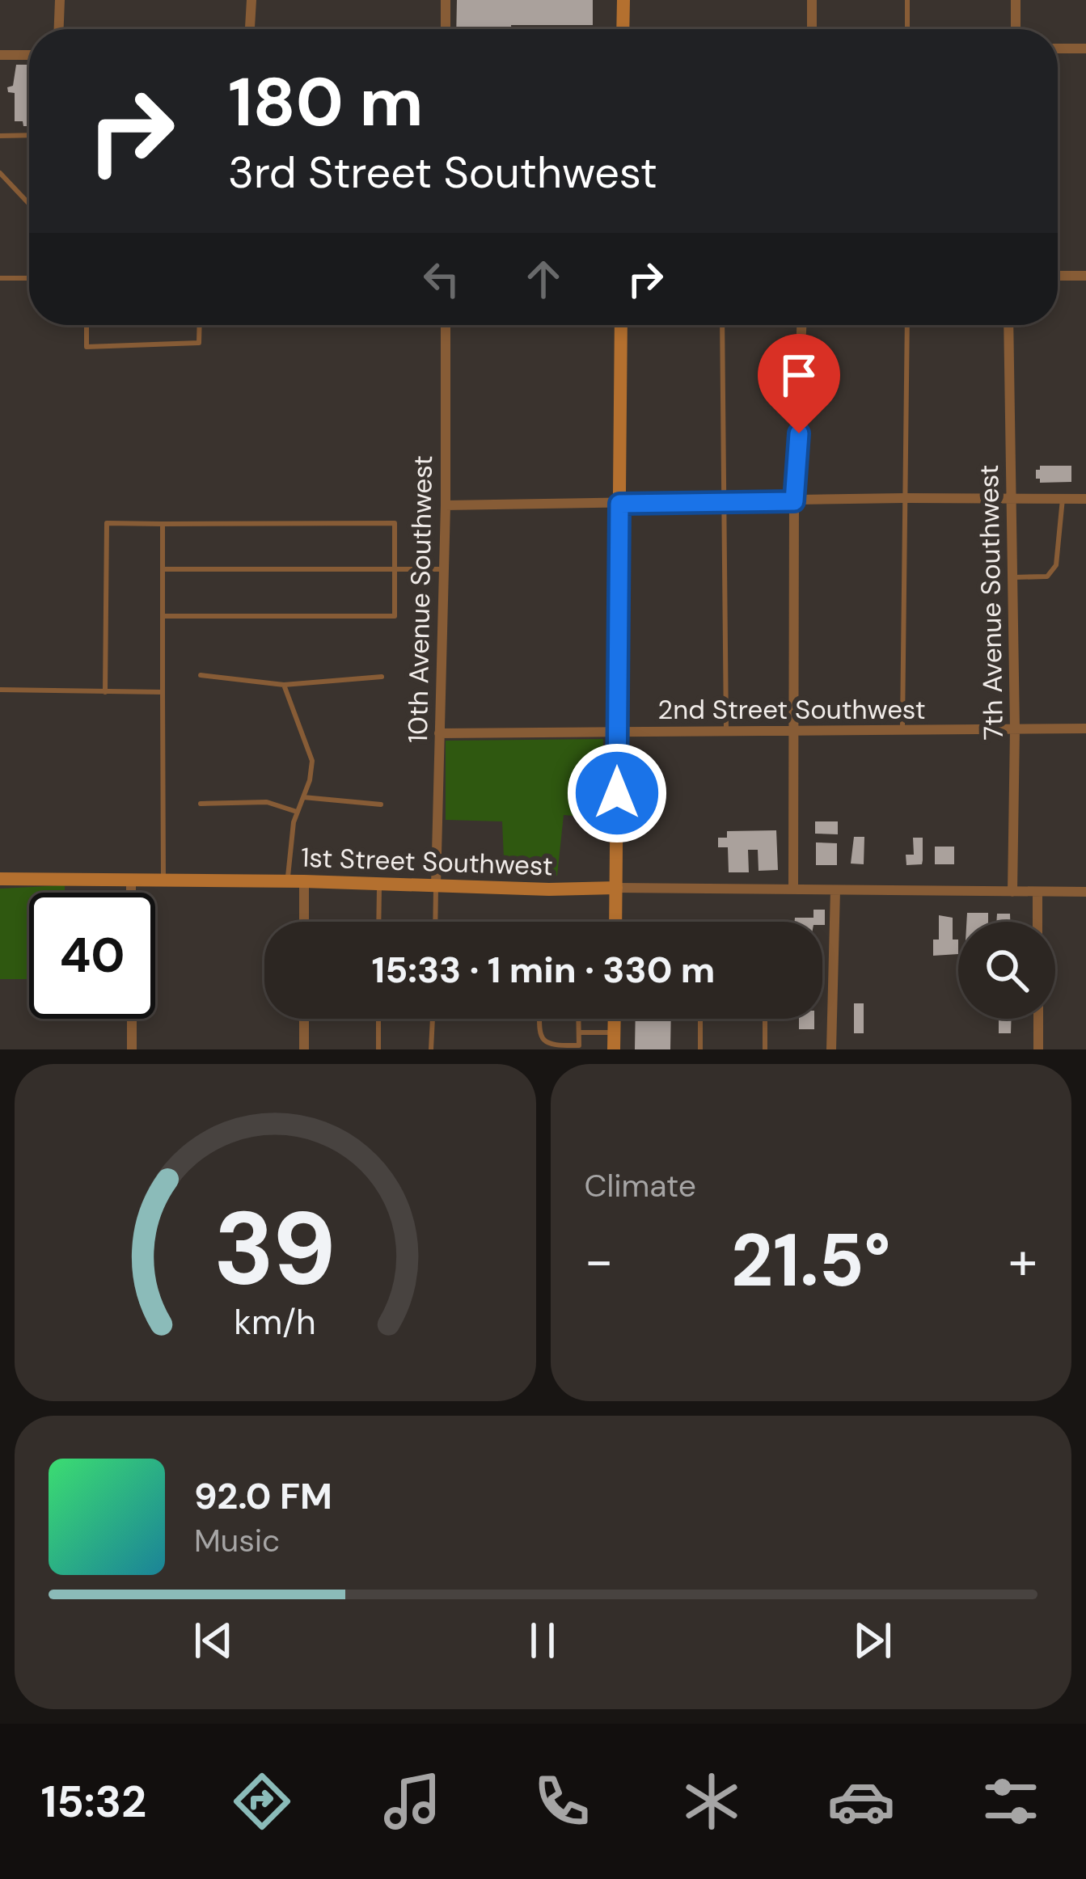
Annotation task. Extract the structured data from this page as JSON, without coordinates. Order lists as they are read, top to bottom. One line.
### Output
{"streets":{"street":["10th Avenue Southwest","7th Avenue Southwest","2nd Street Southwest","1st Street Southwest"]},"crossings":[["10th Avenue Southwest","2nd Street Southwest"],["10th Avenue Southwest","1st Street Southwest"],["7th Avenue Southwest","2nd Street Southwest"],["7th Avenue Southwest","1st Street Southwest"]],"page":{"turn":["180 m","3rd Street Southwest"],"limit":"40","trip":"15:33 · 1 min · 330 m","tile":"Climate","heat":["−","21.5°","+"],"song":["92.0 FM","Music"],"tabs":"15:32","gauge":["39","km/h"]}}
